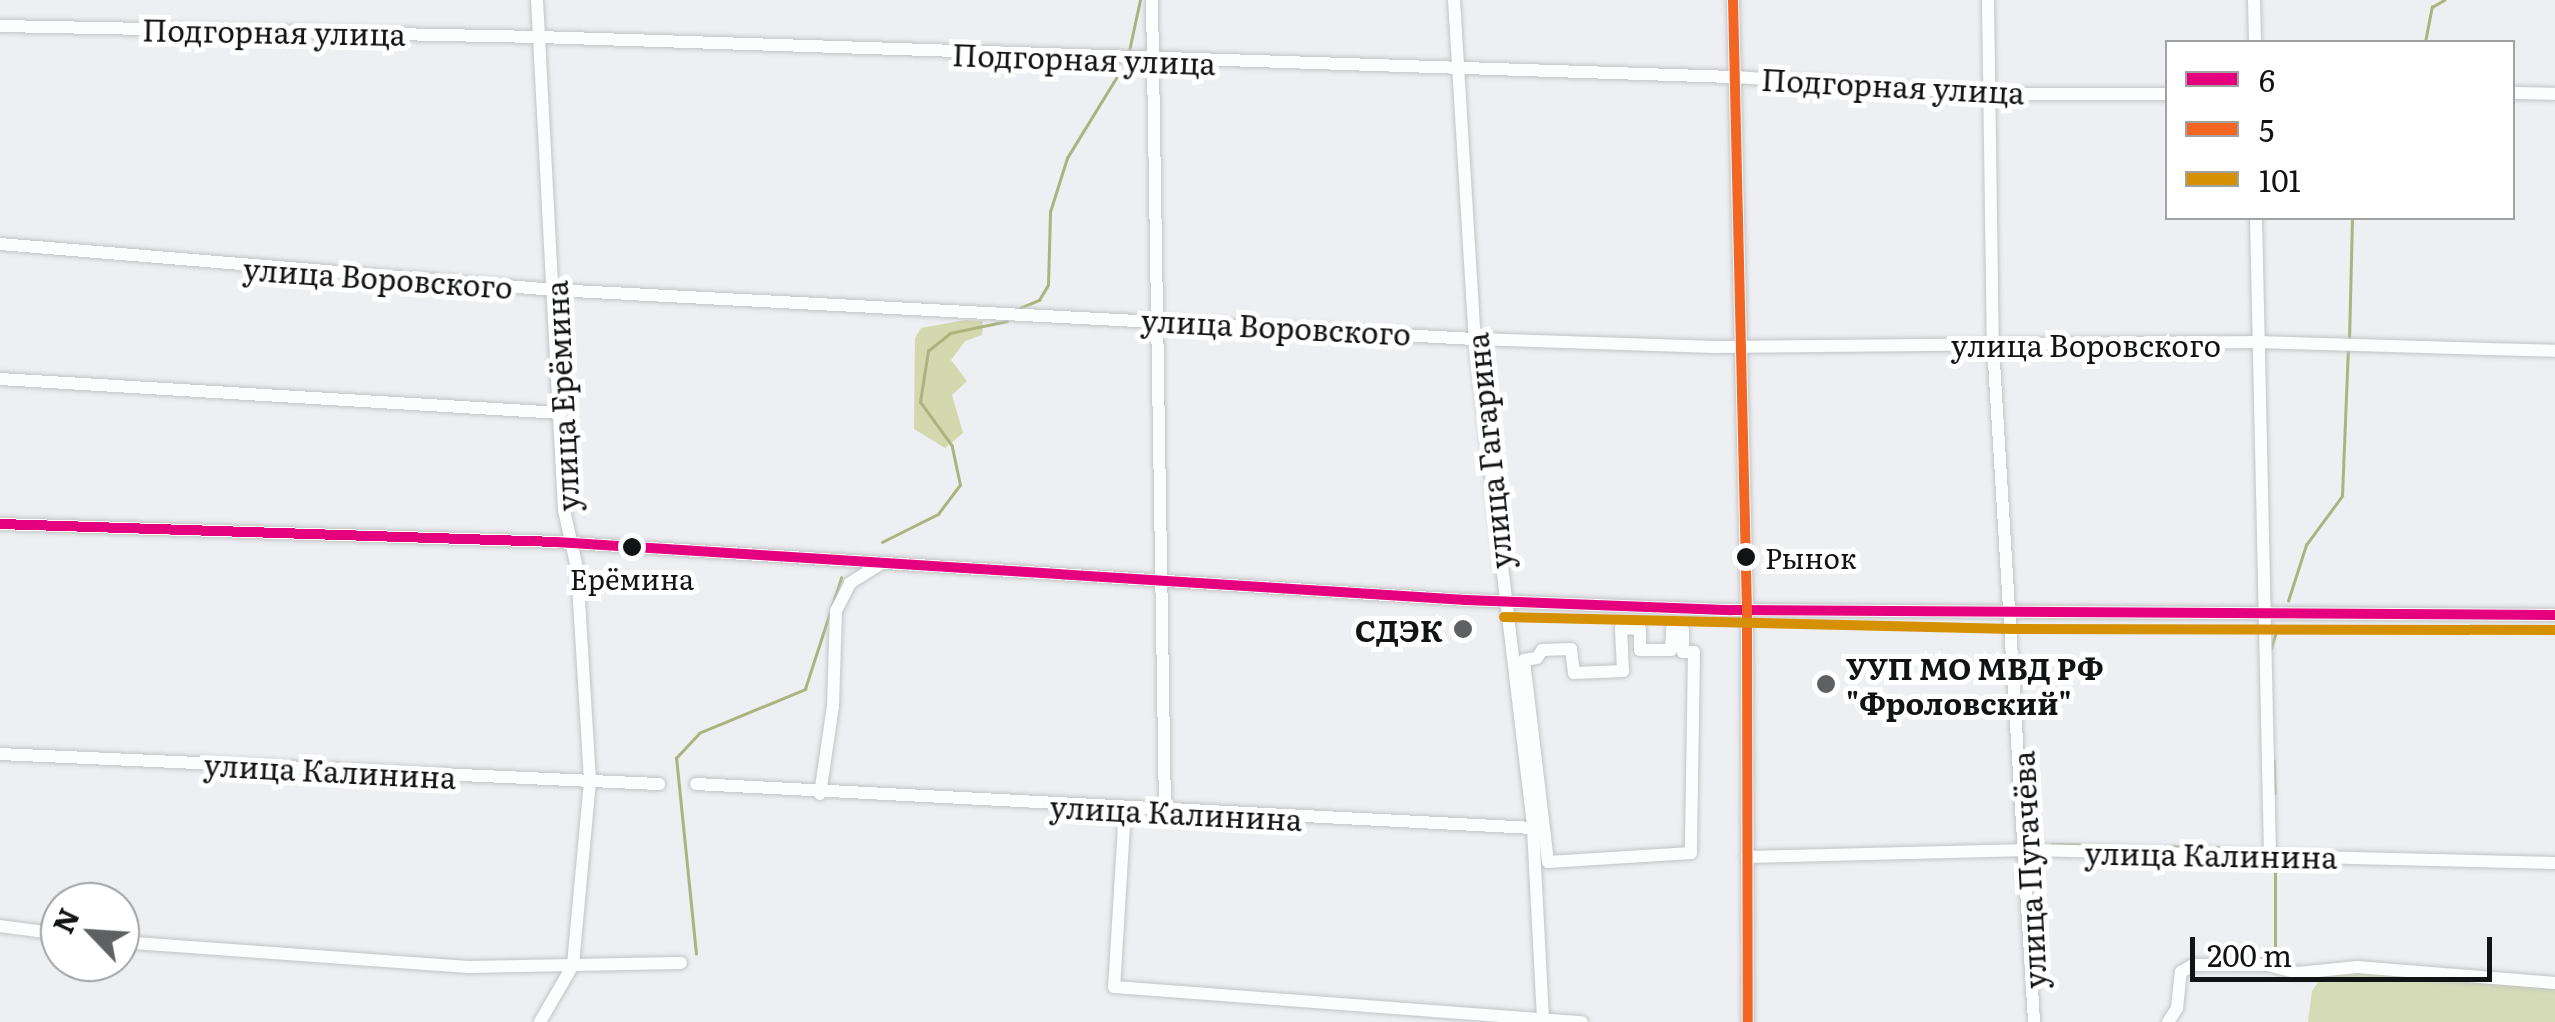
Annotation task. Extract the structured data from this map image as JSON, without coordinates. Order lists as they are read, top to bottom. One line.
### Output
{"streets":{"street":["Подгорная улица","улица Воровского","улица Ерёмина","улица Гагарина","улица Калинина","улица Пугачёва"]},"crossings":[["Подгорная улица","улица Ерёмина"],["Подгорная улица","улица Гагарина"],["Подгорная улица","улица Пугачёва"],["улица Воровского","улица Ерёмина"],["улица Воровского","улица Гагарина"],["улица Воровского","улица Пугачёва"],["улица Ерёмина","улица Калинина"],["улица Гагарина","улица Калинина"],["улица Калинина","улица Пугачёва"]],"places":["Ерёмина","Рынок","СДЭК","УУП МО МВД РФ \"Фроловский\""],"lines":["transit line 5","transit line 6","transit line 101"],"legend":["6","5","101"],"scale_bar":"200 m","north":"top left"}
